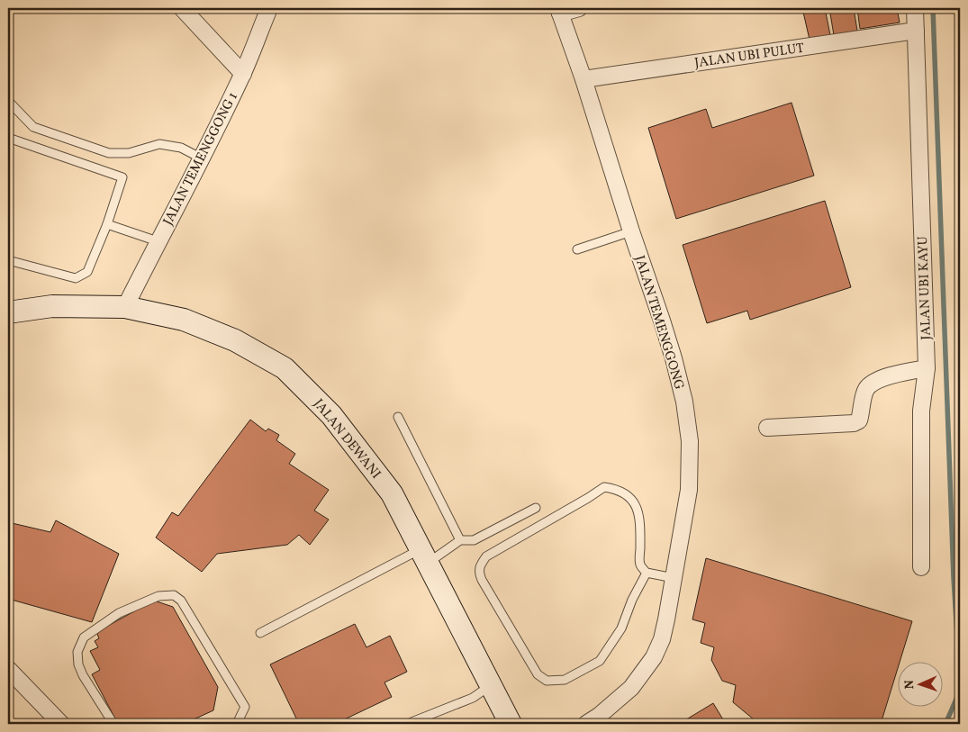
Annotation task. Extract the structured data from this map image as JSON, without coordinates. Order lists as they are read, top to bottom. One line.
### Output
{"streets":{"street":["JALAN UBI PULUT","JALAN TEMENGGONG 1","JALAN UBI KAYU","JALAN TEMENGGONG","JALAN DEWANI"]},"crossings":[["JALAN UBI PULUT","JALAN UBI KAYU"],["JALAN UBI PULUT","JALAN TEMENGGONG"],["JALAN TEMENGGONG 1","JALAN DEWANI"]],"north":"left"}
